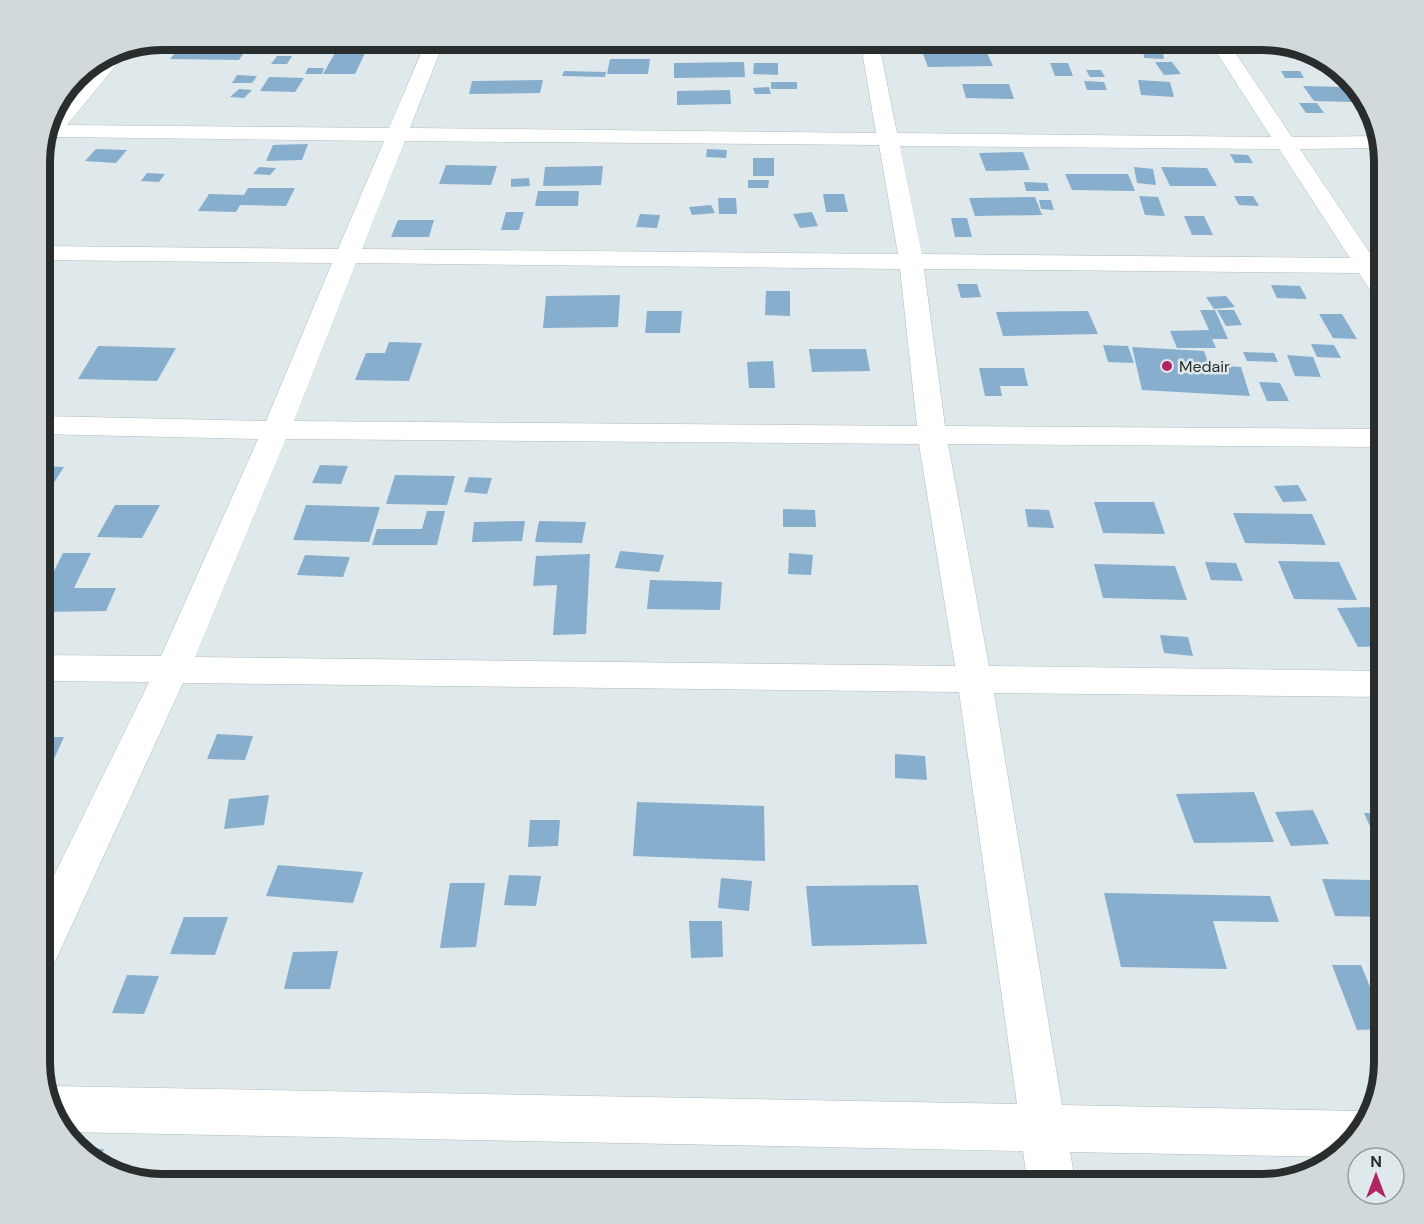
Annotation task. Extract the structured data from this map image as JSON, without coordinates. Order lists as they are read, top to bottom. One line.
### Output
{"places":["Medair"],"north":"top"}
